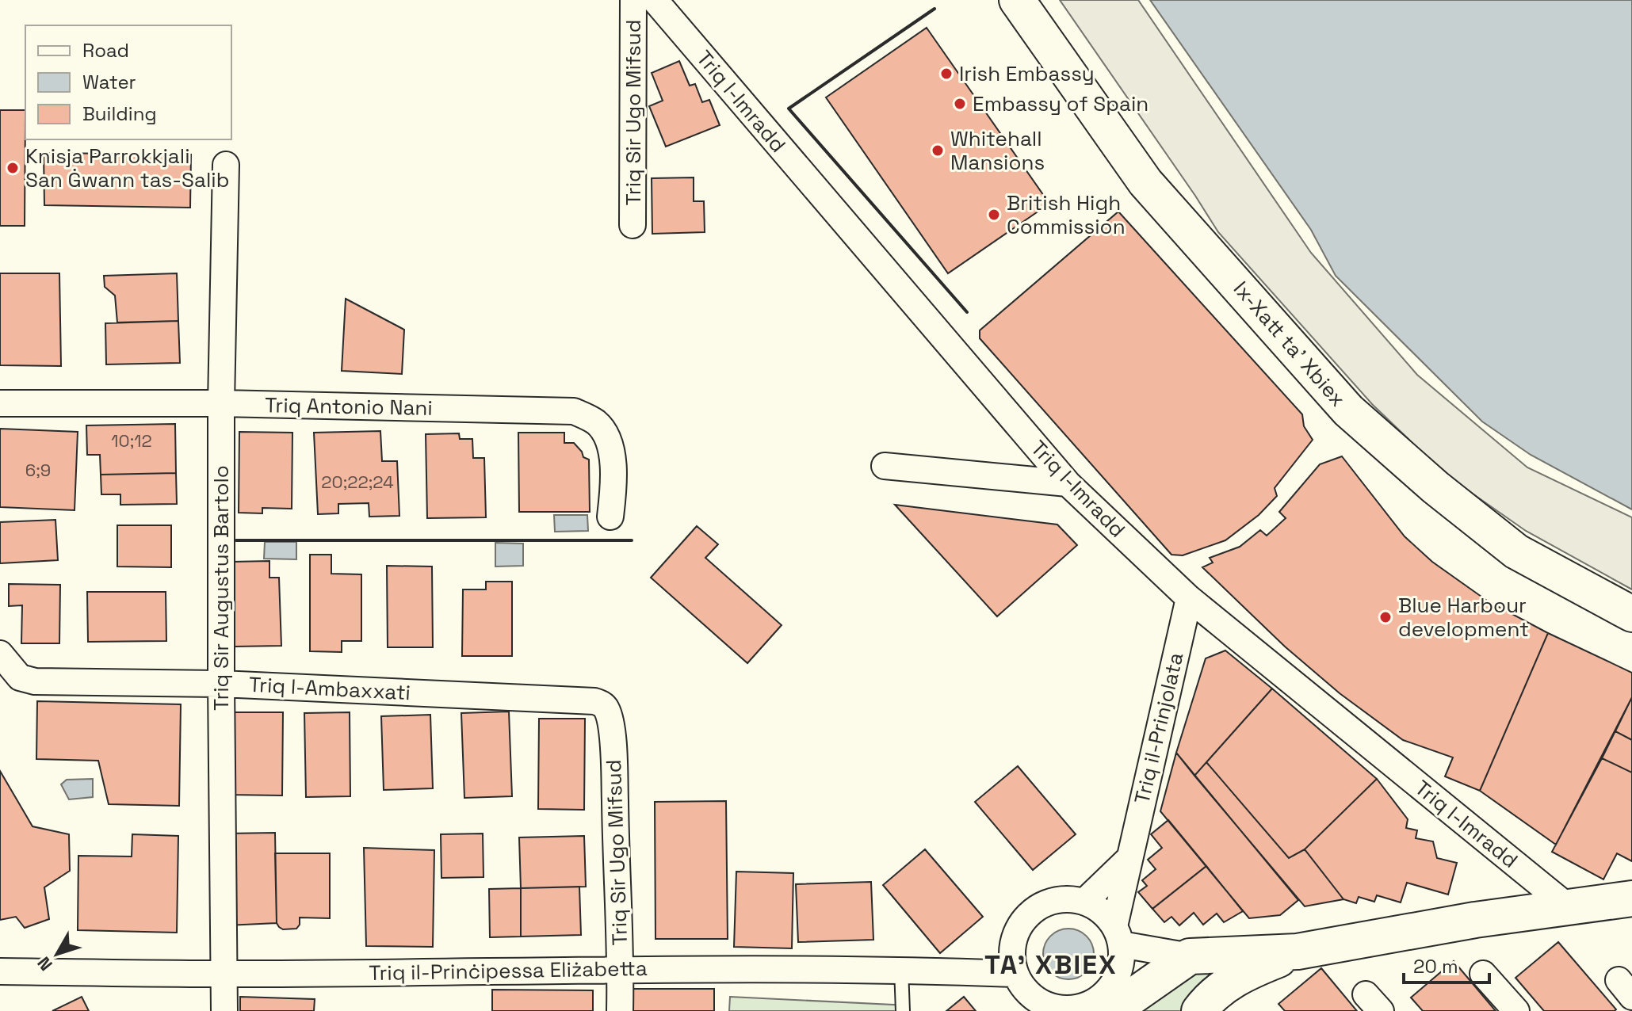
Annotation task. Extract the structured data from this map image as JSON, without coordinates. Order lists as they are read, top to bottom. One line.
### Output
{"streets":{"main road":["Ix-Xatt ta' Xbiex"],"street":["Triq l-Imradd","Triq Sir Ugo Mifsud","Triq Antonio Nani","Triq Sir Augustus Bartolo","Triq l-Ambaxxati","Triq il-Prinjolata","Triq il-Prinċipessa Eliżabetta"]},"crossings":[["Triq l-Imradd","Triq il-Prinjolata"],["Triq Sir Ugo Mifsud","Triq l-Ambaxxati"],["Triq Sir Ugo Mifsud","Triq il-Prinċipessa Eliżabetta"],["Triq Antonio Nani","Triq Sir Augustus Bartolo"],["Triq Sir Augustus Bartolo","Triq l-Ambaxxati"],["Triq Sir Augustus Bartolo","Triq il-Prinċipessa Eliżabetta"],["Triq il-Prinjolata","Triq il-Prinċipessa Eliżabetta"]],"districts":["TA' XBIEX"],"places":["Irish Embassy","Embassy of Spain","Whitehall Mansions","Knisja Parrokkjali San Ġwann tas-Salib","British High Commission","Blue Harbour development"],"house_numbers":["10;12","6;9","20;22;24"],"legend":["Road","Water","Building"],"scale_bar":"20 m","north":"bottom left"}
